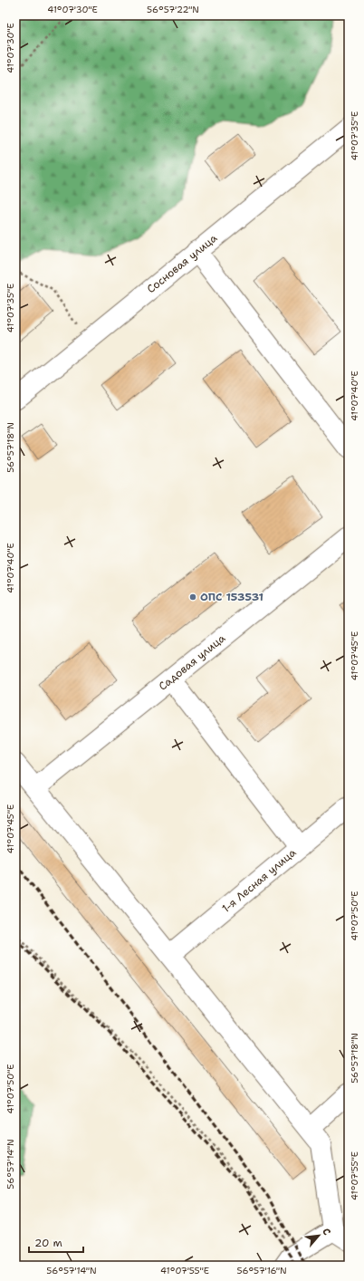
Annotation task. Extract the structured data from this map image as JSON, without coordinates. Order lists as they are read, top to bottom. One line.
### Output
{"streets":{"street":["Сосновая улица","Садовая улица","1-я Лесная улица"]},"places":["ОПС 153531"],"scale_bar":"20 m","north":"top right","coordinates":["41°07'30\"E","56°57'22\"N","41°07'35\"E","41°07'40\"E","56°57'18\"N","41°07'45\"E","41°07'50\"E","56°57'14\"N","41°07'55\"E","56°57'16\"N"]}
